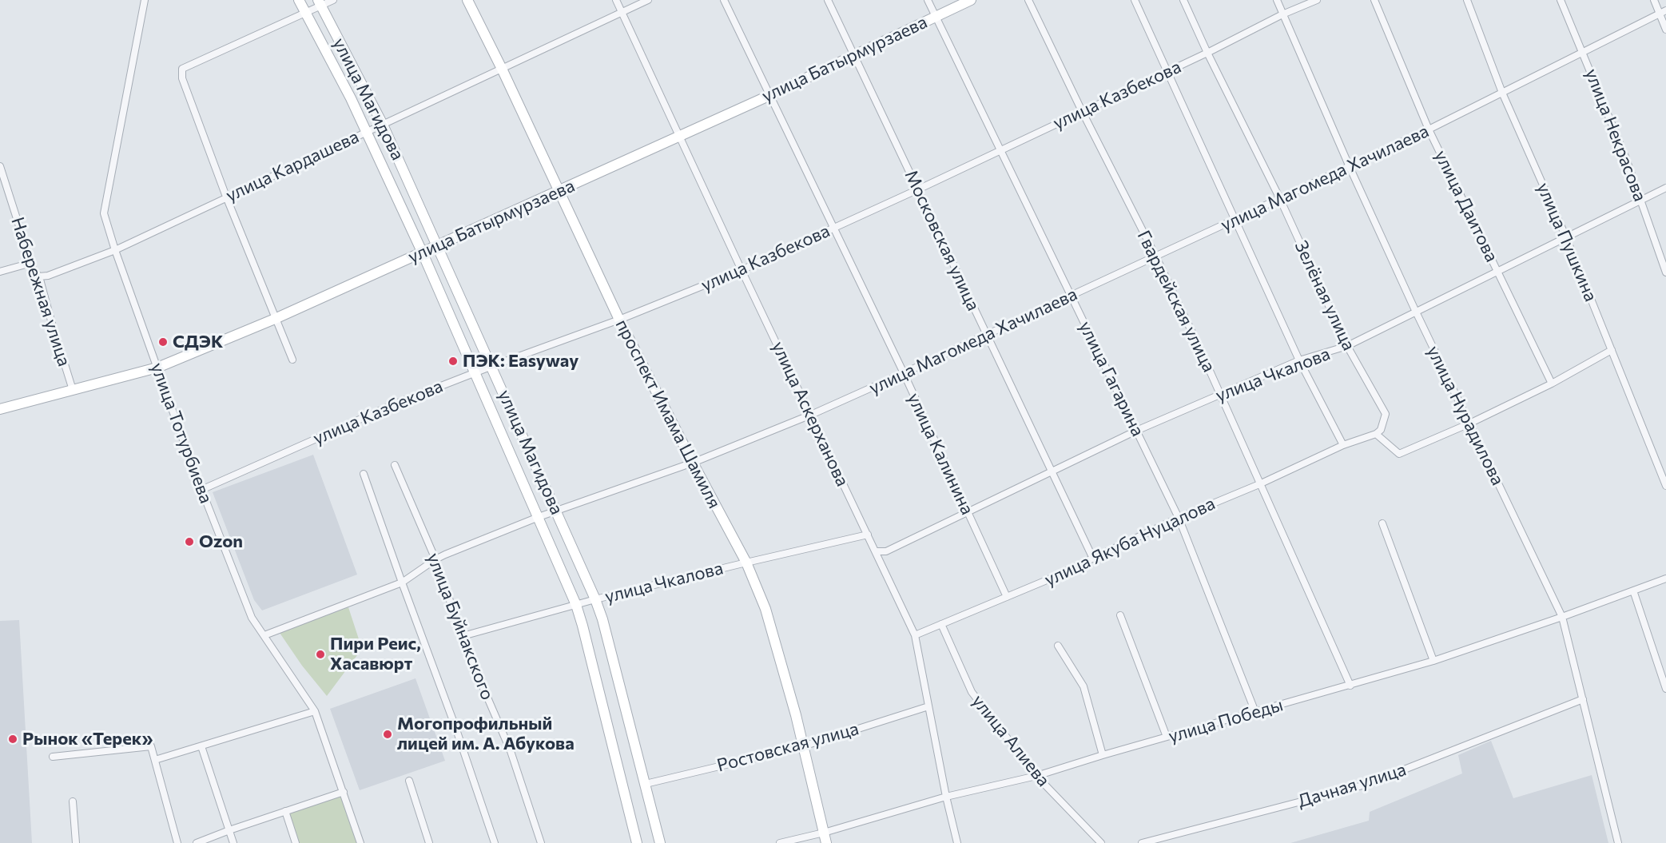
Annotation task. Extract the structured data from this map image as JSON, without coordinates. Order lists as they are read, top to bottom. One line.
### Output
{"streets":{"main road":["улица Батырмурзаева","улица Магидова","проспект Имама Шамиля"],"street":["улица Казбекова","улица Некрасова","улица Кардашева","улица Магомеда Хачилаева","улица Даитова","Московская улица","улица Пушкина","Набережная улица","Зелёная улица","Гвардейская улица","улица Чкалова","улица Гагарина","улица Аскерханова","улица Нурадилова","улица Тотурбиева","улица Калинина","улица Якуба Нуцалова","улица Буйнакского","улица Победы","улица Алиева","Ростовская улица","Дачная улица"]},"crossings":[["улица Батырмурзаева","улица Магидова"],["улица Батырмурзаева","Московская улица"],["улица Батырмурзаева","Набережная улица"],["улица Батырмурзаева","улица Гагарина"],["улица Батырмурзаева","проспект Имама Шамиля"],["улица Батырмурзаева","улица Аскерханова"],["улица Батырмурзаева","улица Тотурбиева"],["улица Батырмурзаева","улица Калинина"],["улица Казбекова","улица Магидова"],["улица Казбекова","Московская улица"],["улица Казбекова","Зелёная улица"],["улица Казбекова","Гвардейская улица"],["улица Казбекова","улица Гагарина"],["улица Казбекова","проспект Имама Шамиля"],["улица Казбекова","улица Аскерханова"],["улица Казбекова","улица Нурадилова"],["улица Казбекова","улица Тотурбиева"],["улица Казбекова","улица Калинина"],["улица Магидова","улица Кардашева"],["улица Магидова","улица Магомеда Хачилаева"],["улица Магидова","улица Чкалова"],["улица Магидова","Ростовская улица"],["улица Некрасова","улица Магомеда Хачилаева"],["улица Некрасова","улица Чкалова"],["улица Кардашева","Набережная улица"],["улица Кардашева","проспект Имама Шамиля"],["улица Кардашева","улица Аскерханова"],["улица Кардашева","улица Тотурбиева"],["улица Магомеда Хачилаева","улица Даитова"],["улица Магомеда Хачилаева","Московская улица"],["улица Магомеда Хачилаева","улица Пушкина"],["улица Магомеда Хачилаева","Зелёная улица"],["улица Магомеда Хачилаева","Гвардейская улица"],["улица Магомеда Хачилаева","улица Гагарина"],["улица Магомеда Хачилаева","проспект Имама Шамиля"],["улица Магомеда Хачилаева","улица Аскерханова"],["улица Магомеда Хачилаева","улица Нурадилова"],["улица Магомеда Хачилаева","улица Тотурбиева"],["улица Магомеда Хачилаева","улица Калинина"],["улица Магомеда Хачилаева","улица Буйнакского"],["улица Даитова","улица Чкалова"],["Московская улица","улица Чкалова"],["Московская улица","улица Якуба Нуцалова"],["улица Пушкина","улица Чкалова"],["Зелёная улица","улица Чкалова"],["Зелёная улица","улица Якуба Нуцалова"],["Гвардейская улица","улица Чкалова"],["Гвардейская улица","улица Якуба Нуцалова"],["Гвардейская улица","улица Победы"],["улица Чкалова","улица Гагарина"],["улица Чкалова","проспект Имама Шамиля"],["улица Чкалова","улица Аскерханова"],["улица Чкалова","улица Нурадилова"],["улица Чкалова","улица Калинина"],["улица Чкалова","улица Буйнакского"],["улица Гагарина","улица Якуба Нуцалова"],["улица Гагарина","улица Победы"],["проспект Имама Шамиля","улица Победы"],["проспект Имама Шамиля","Ростовская улица"],["улица Аскерханова","улица Якуба Нуцалова"],["улица Аскерханова","улица Победы"],["улица Аскерханова","Ростовская улица"],["улица Нурадилова","улица Победы"],["улица Нурадилова","Дачная улица"],["улица Калинина","улица Якуба Нуцалова"],["улица Якуба Нуцалова","улица Алиева"],["улица Победы","улица Алиева"]],"places":["СДЭК","ПЭК: Easyway","Ozon","Пири Реис, Хасавюрт","Могопрофильный лицей им. А. Абукова","Рынок «Терек»"]}
